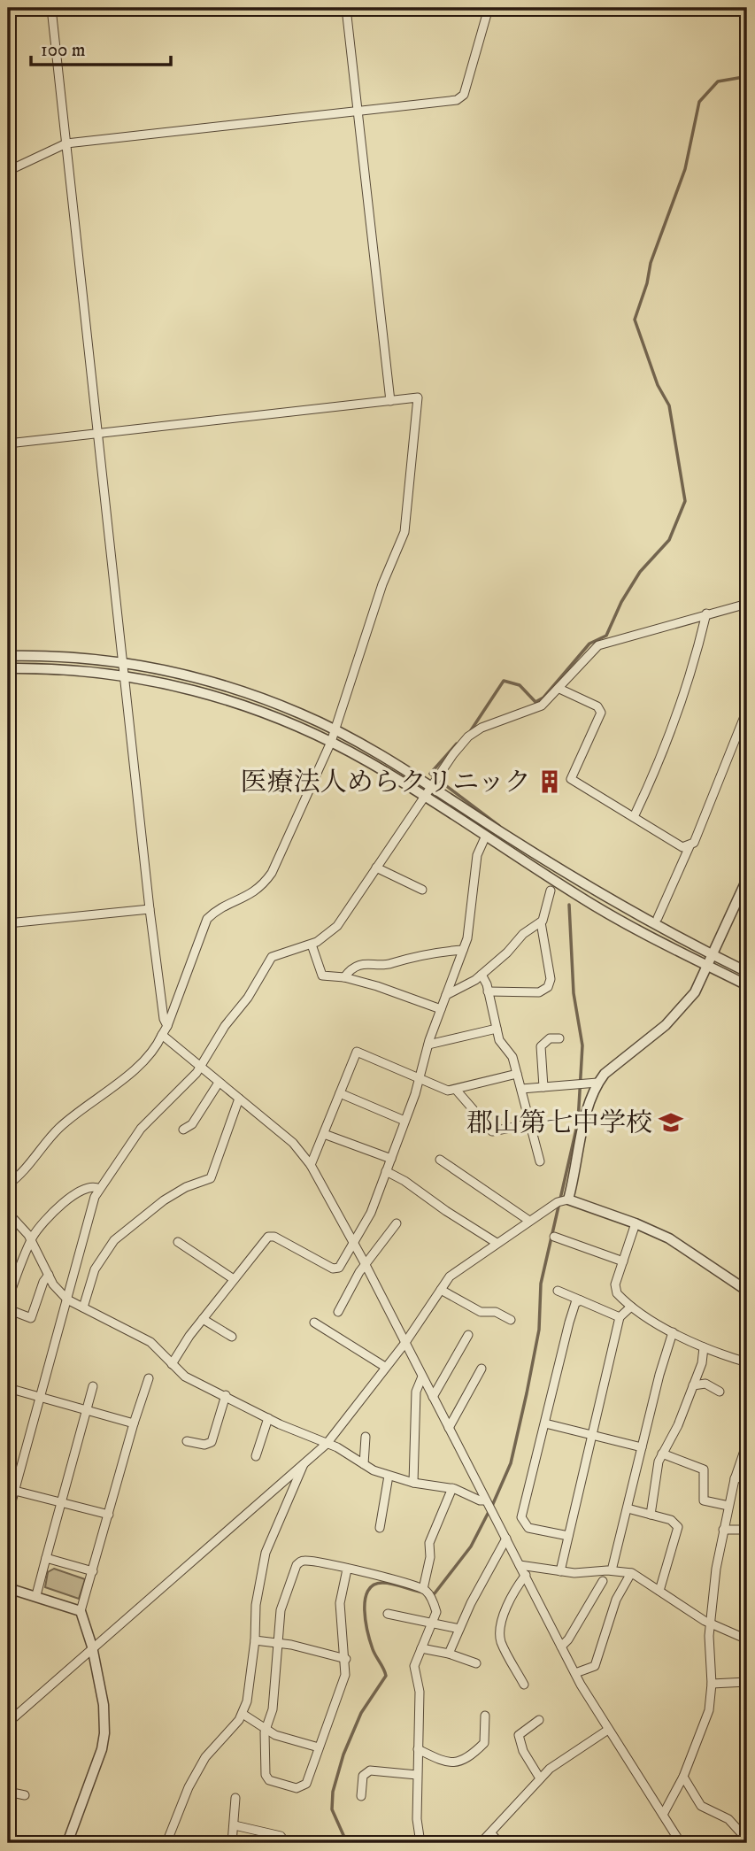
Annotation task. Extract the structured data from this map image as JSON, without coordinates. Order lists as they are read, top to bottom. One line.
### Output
{"places":{"building":["医療法人めらクリニック"],"school or university":["郡山第七中学校"]},"scale_bar":"100 m"}
